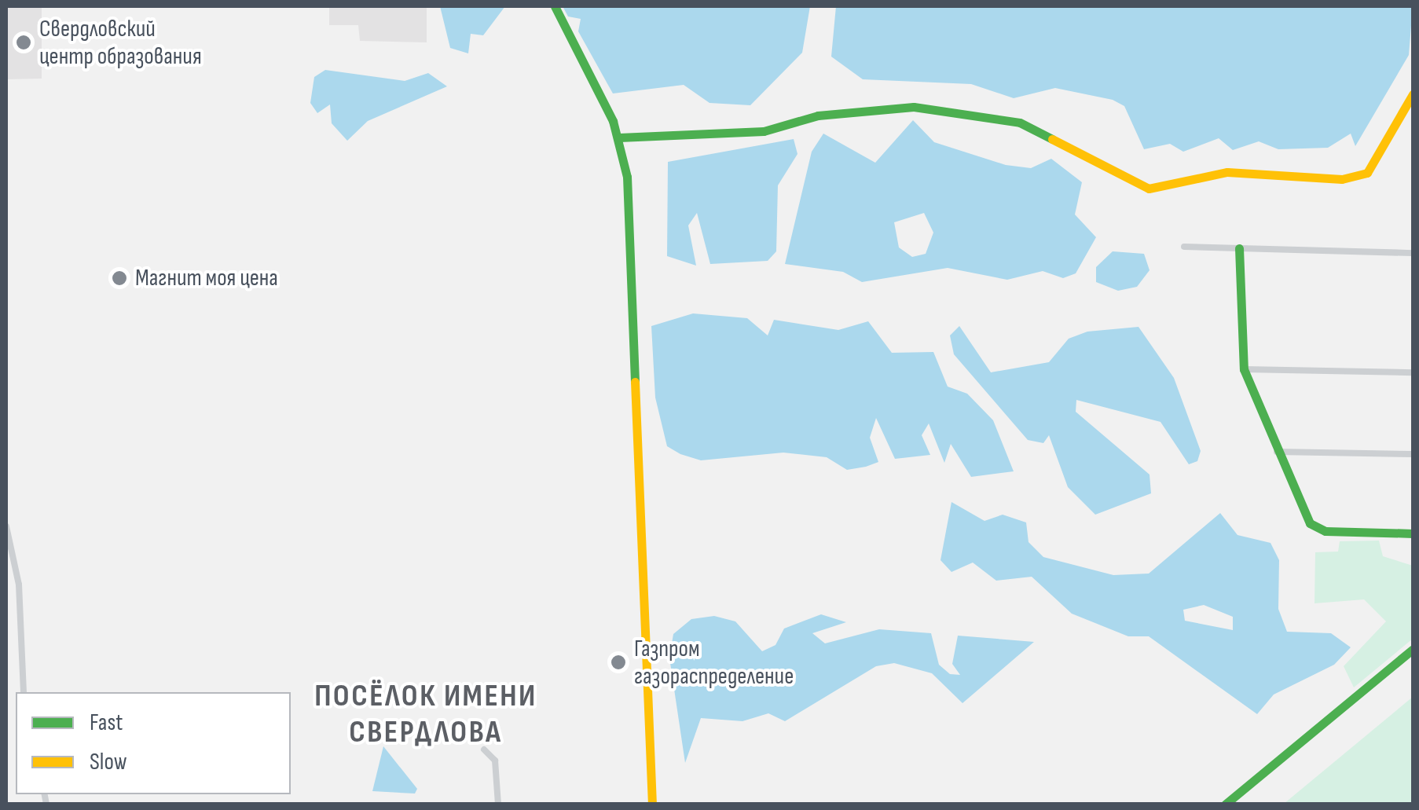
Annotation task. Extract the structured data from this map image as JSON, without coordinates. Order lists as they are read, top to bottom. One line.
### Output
{"districts":["ПОСЁЛОК ИМЕНИ СВЕРДЛОВА"],"places":["Свердловский центр образования","Магнит моя цена","Газпром газораспределение"],"legend":["Fast","Slow"]}
